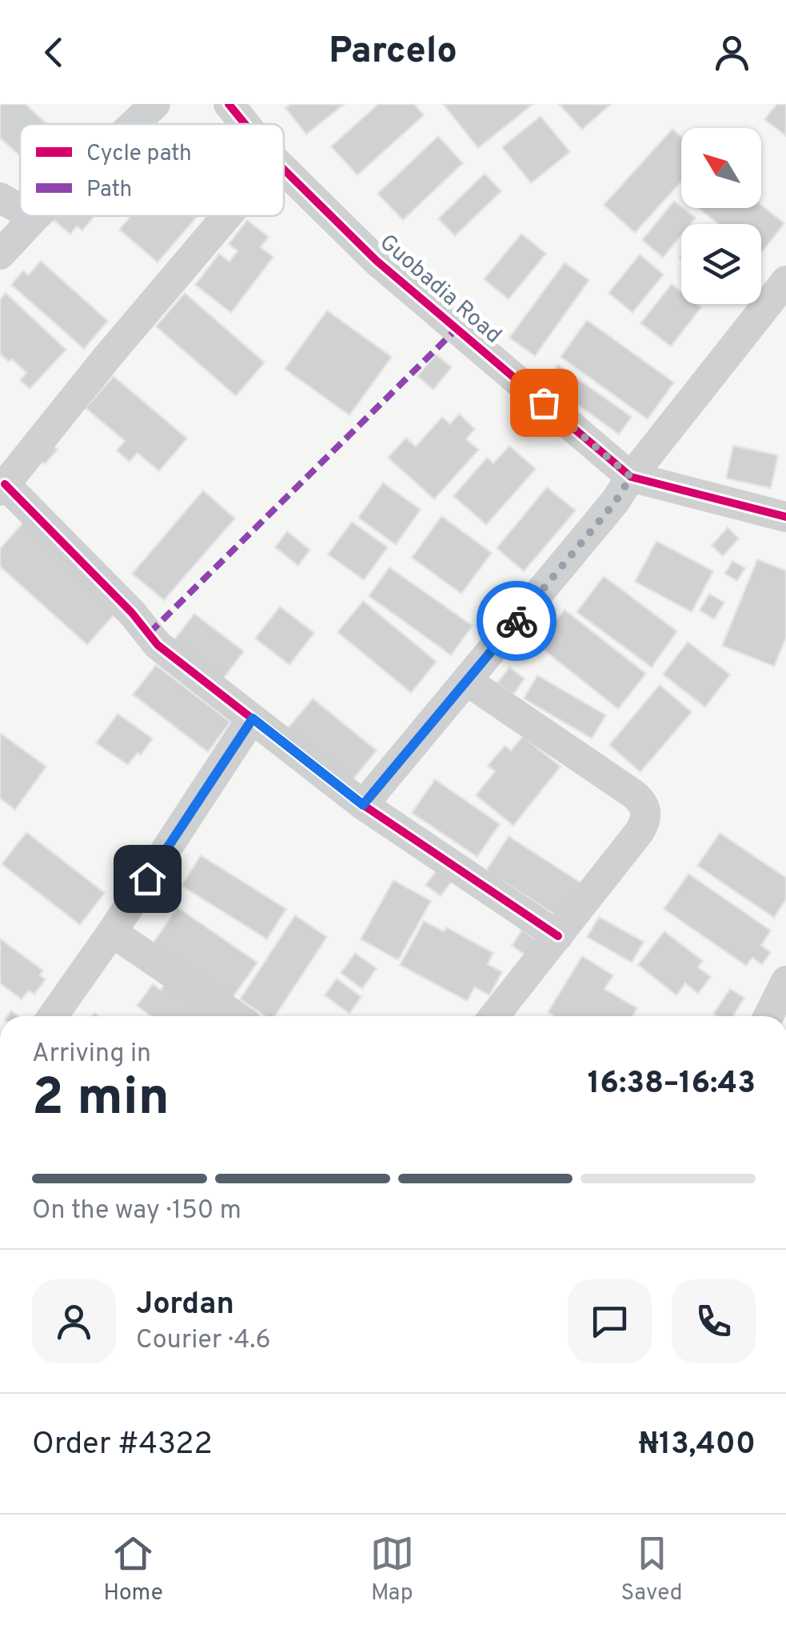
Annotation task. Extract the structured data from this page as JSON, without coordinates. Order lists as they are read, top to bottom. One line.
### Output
{"streets":{"street":["Guobadia Road"]},"legend":["Cycle path","Path"],"north":"top left","page":{"header":"Parcelo","heading":["2 min","Arriving in","16:38–16:43"],"panel":["Jordan","Courier · 4.6","Order #4322","₦13,400"],"bar":"On the way · 150 m","tabs":["Home","Map","Saved"]}}
